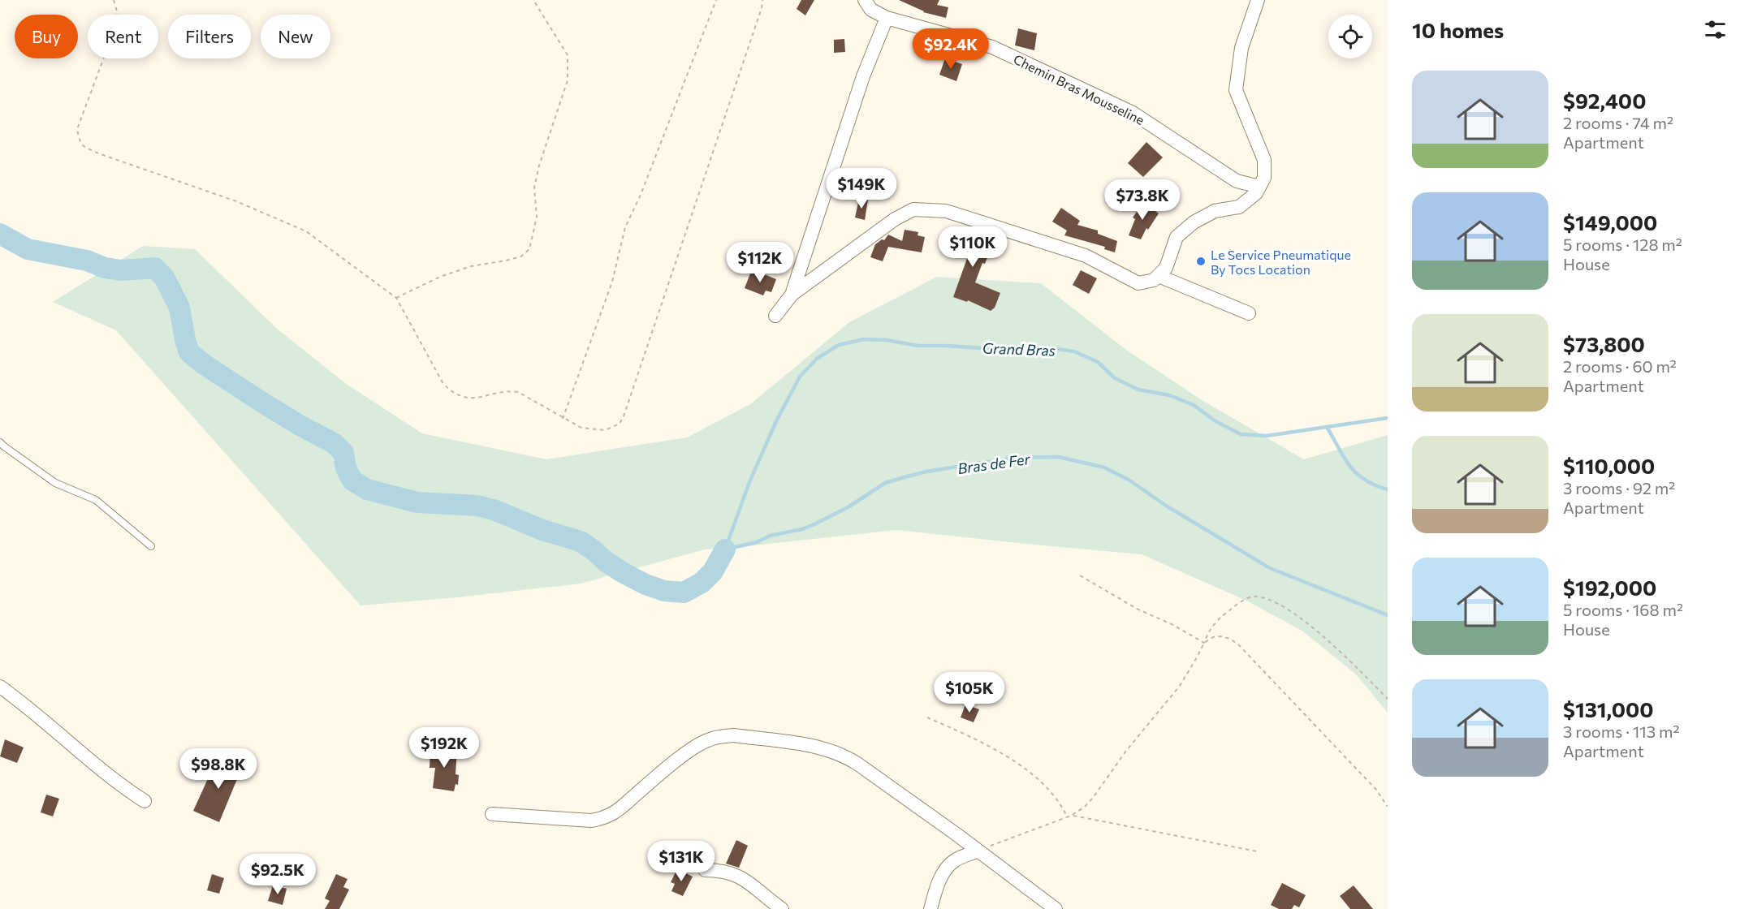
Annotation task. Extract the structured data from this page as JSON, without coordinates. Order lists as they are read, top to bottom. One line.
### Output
{"streets":{"street":["Chemin Bras Mousseline"]},"water":["Grand Bras","Bras de Fer"],"places":["Le Service Pneumatique By Tocs Location"],"page":{"heading":"10 homes","chip":["Buy","Rent","Filters","New"],"price":["$92.4K","$149K","$73.8K","$110K","$112K","$105K","$192K","$98.8K","$131K","$92.5K"],"list":[{"name":"$92,400","note":"2 rooms · 74 m² · Apartment"},{"name":"$149,000","note":"5 rooms · 128 m² · House"},{"name":"$73,800","note":"2 rooms · 60 m² · Apartment"},{"name":"$110,000","note":"3 rooms · 92 m² · Apartment"},{"name":"$192,000","note":"5 rooms · 168 m² · House"},{"name":"$131,000","note":"3 rooms · 113 m² · Apartment"}]}}
